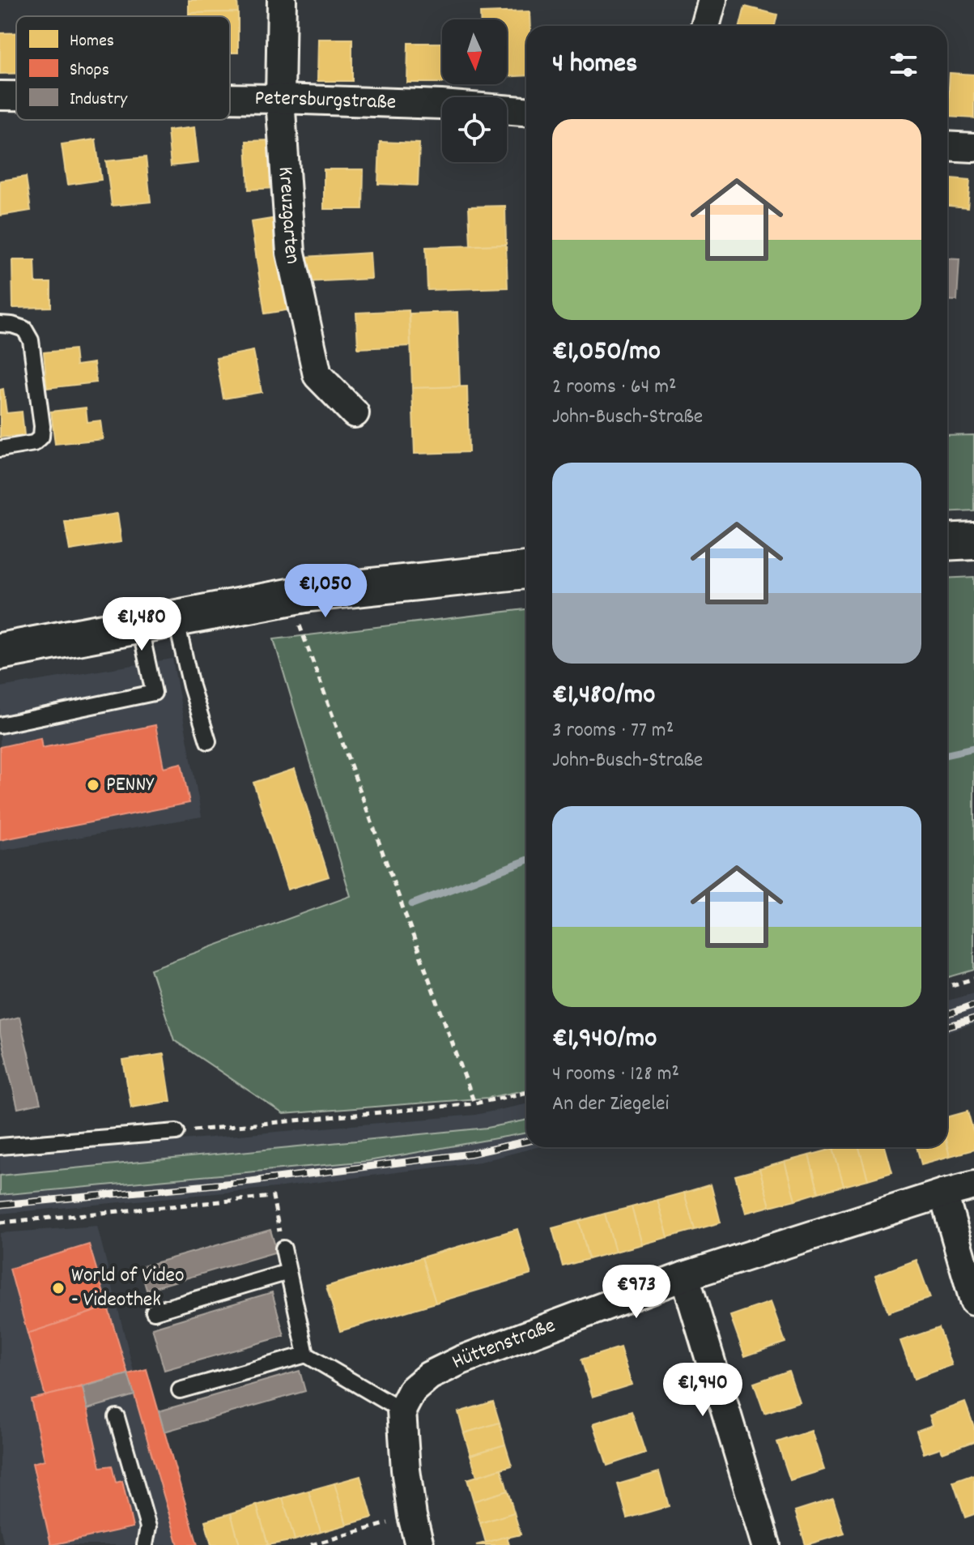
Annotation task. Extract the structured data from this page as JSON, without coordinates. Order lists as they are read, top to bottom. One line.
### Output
{"streets":{"street":["Petersburgstraße","Kreuzgarten","Hüttenstraße"]},"crossings":[["Petersburgstraße","Kreuzgarten"]],"places":["PENNY","World of Video - Videothek"],"legend":["Homes","Shops","Industry"],"north":"bottom","page":{"heading":"4 homes","list":[{"name":"€1,050/mo","note":"2 rooms · 64 m² · John-Busch-Straße"},{"name":"€1,480/mo","note":"3 rooms · 77 m² · John-Busch-Straße"},{"name":"€1,940/mo","note":"4 rooms · 128 m² · An der Ziegelei"}],"price":["€1,050","€1,480","€973","€1,940"]}}
